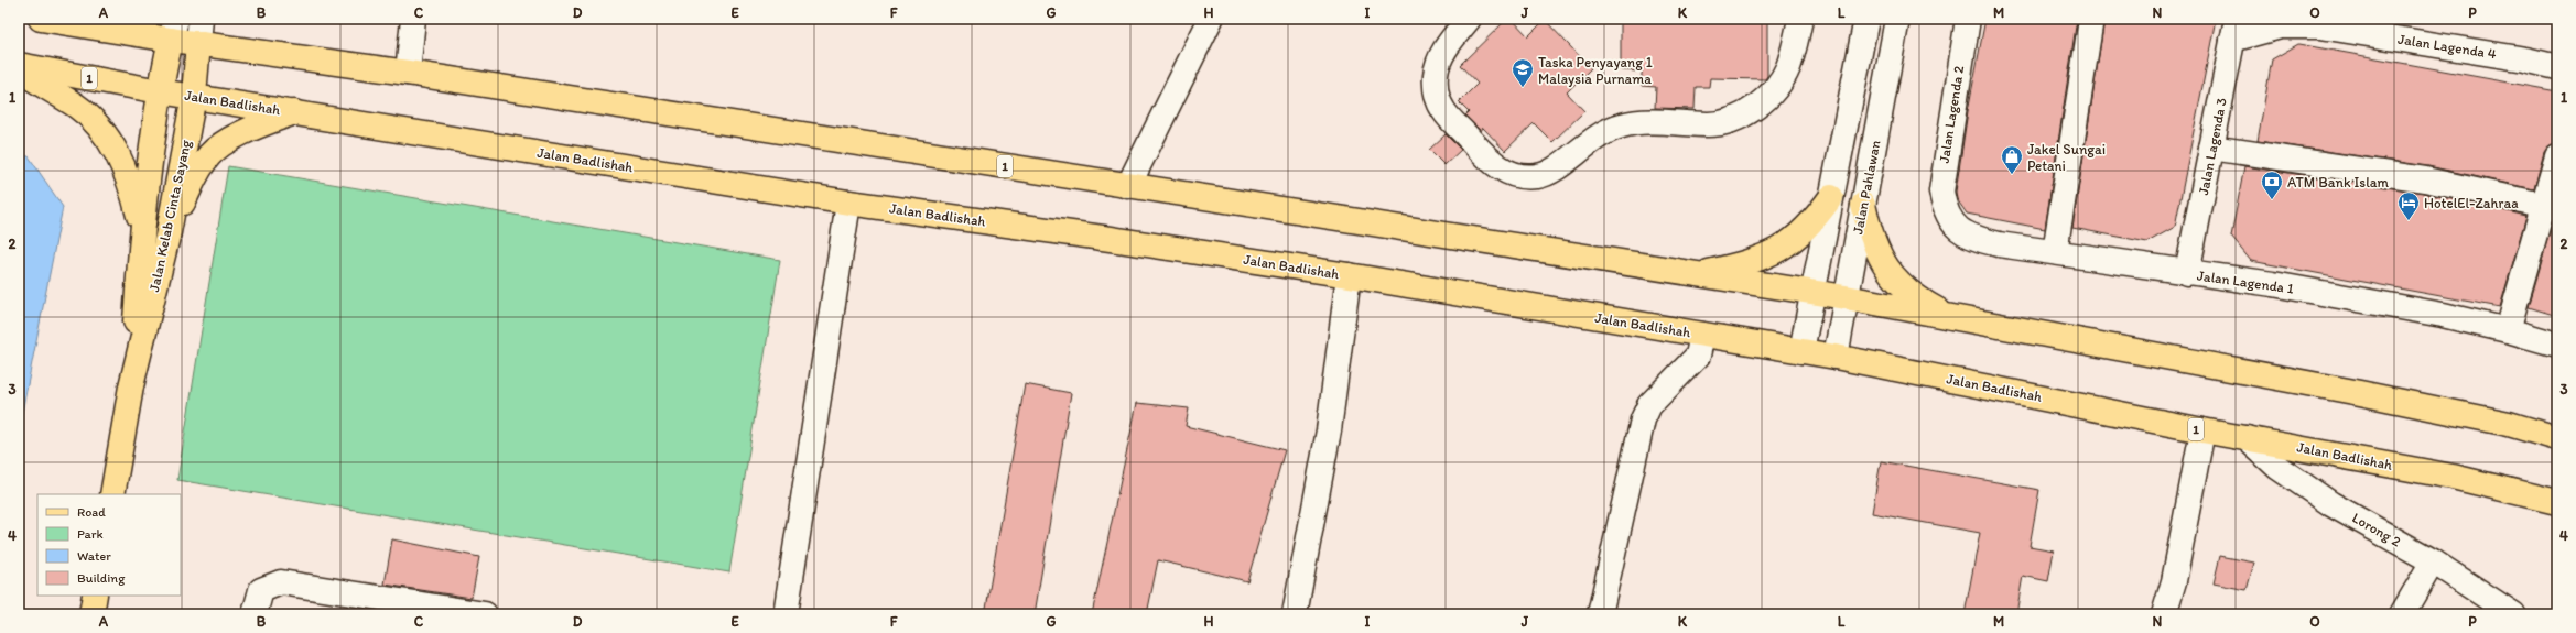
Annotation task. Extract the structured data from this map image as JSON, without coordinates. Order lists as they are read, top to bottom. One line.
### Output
{"streets":{"main road":["1","Jalan Badlishah","Jalan Kelab Cinta Sayang"],"street":["Jalan Lagenda 4","Jalan Lagenda 2","Jalan Lagenda 3","Jalan Pahlawan","Jalan Lagenda 1","Lorong 2"]},"crossings":[["Jalan Lagenda 4","Jalan Lagenda 3"],["1","Jalan Pahlawan"],["1","Jalan Kelab Cinta Sayang"],["Jalan Badlishah","Jalan Pahlawan"],["Jalan Badlishah","Jalan Kelab Cinta Sayang"],["Jalan Badlishah","Lorong 2"],["Jalan Lagenda 2","Jalan Lagenda 1"],["Jalan Lagenda 3","Jalan Lagenda 1"]],"places":{"school or university":["Taska Penyayang 1 Malaysia Purnama"],"shop":["Jakel Sungai Petani"],"bank":["ATM Bank Islam"],"hotel":["HotelEl-Zahraa"]},"legend":["Road","Park","Water","Building"],"grid":{"columns":["A","B","C","D","E","F","G","H","I","J","K","L","M","N","O","P"],"rows":["1","2","3","4"]}}
